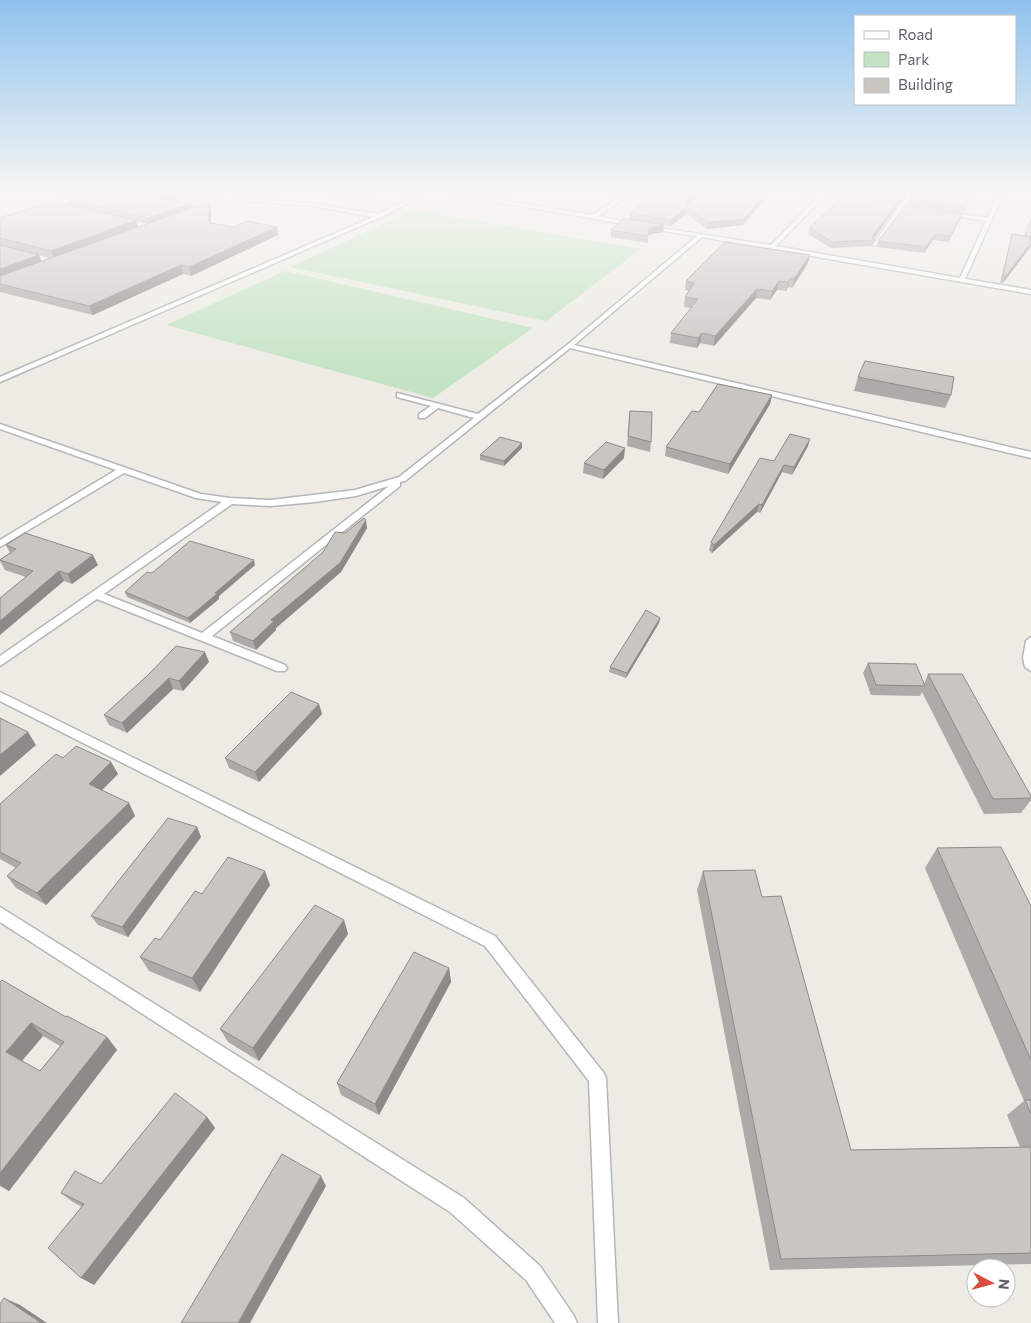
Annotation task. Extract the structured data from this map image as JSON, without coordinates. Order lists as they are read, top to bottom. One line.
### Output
{"legend":["Road","Park","Building"],"north":"right"}
